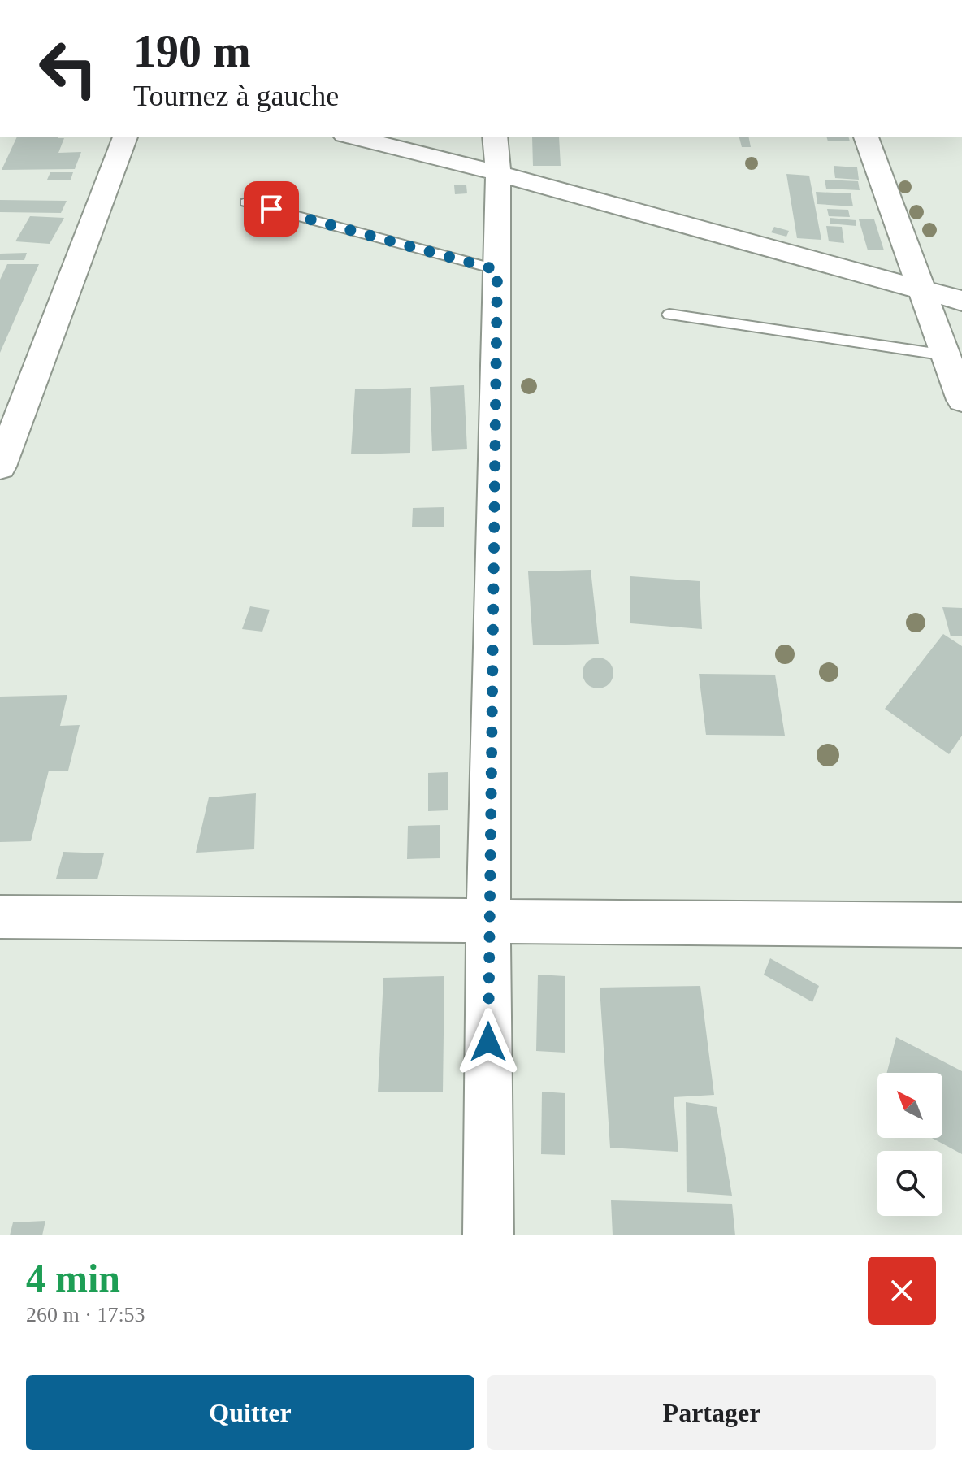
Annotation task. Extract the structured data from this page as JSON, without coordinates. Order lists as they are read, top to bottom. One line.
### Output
{"north":"top left","page":{"turn":["190 m","Tournez à gauche"],"heading":["4 min","260 m · 17:53"],"buttons":["Quitter","Partager"]}}
